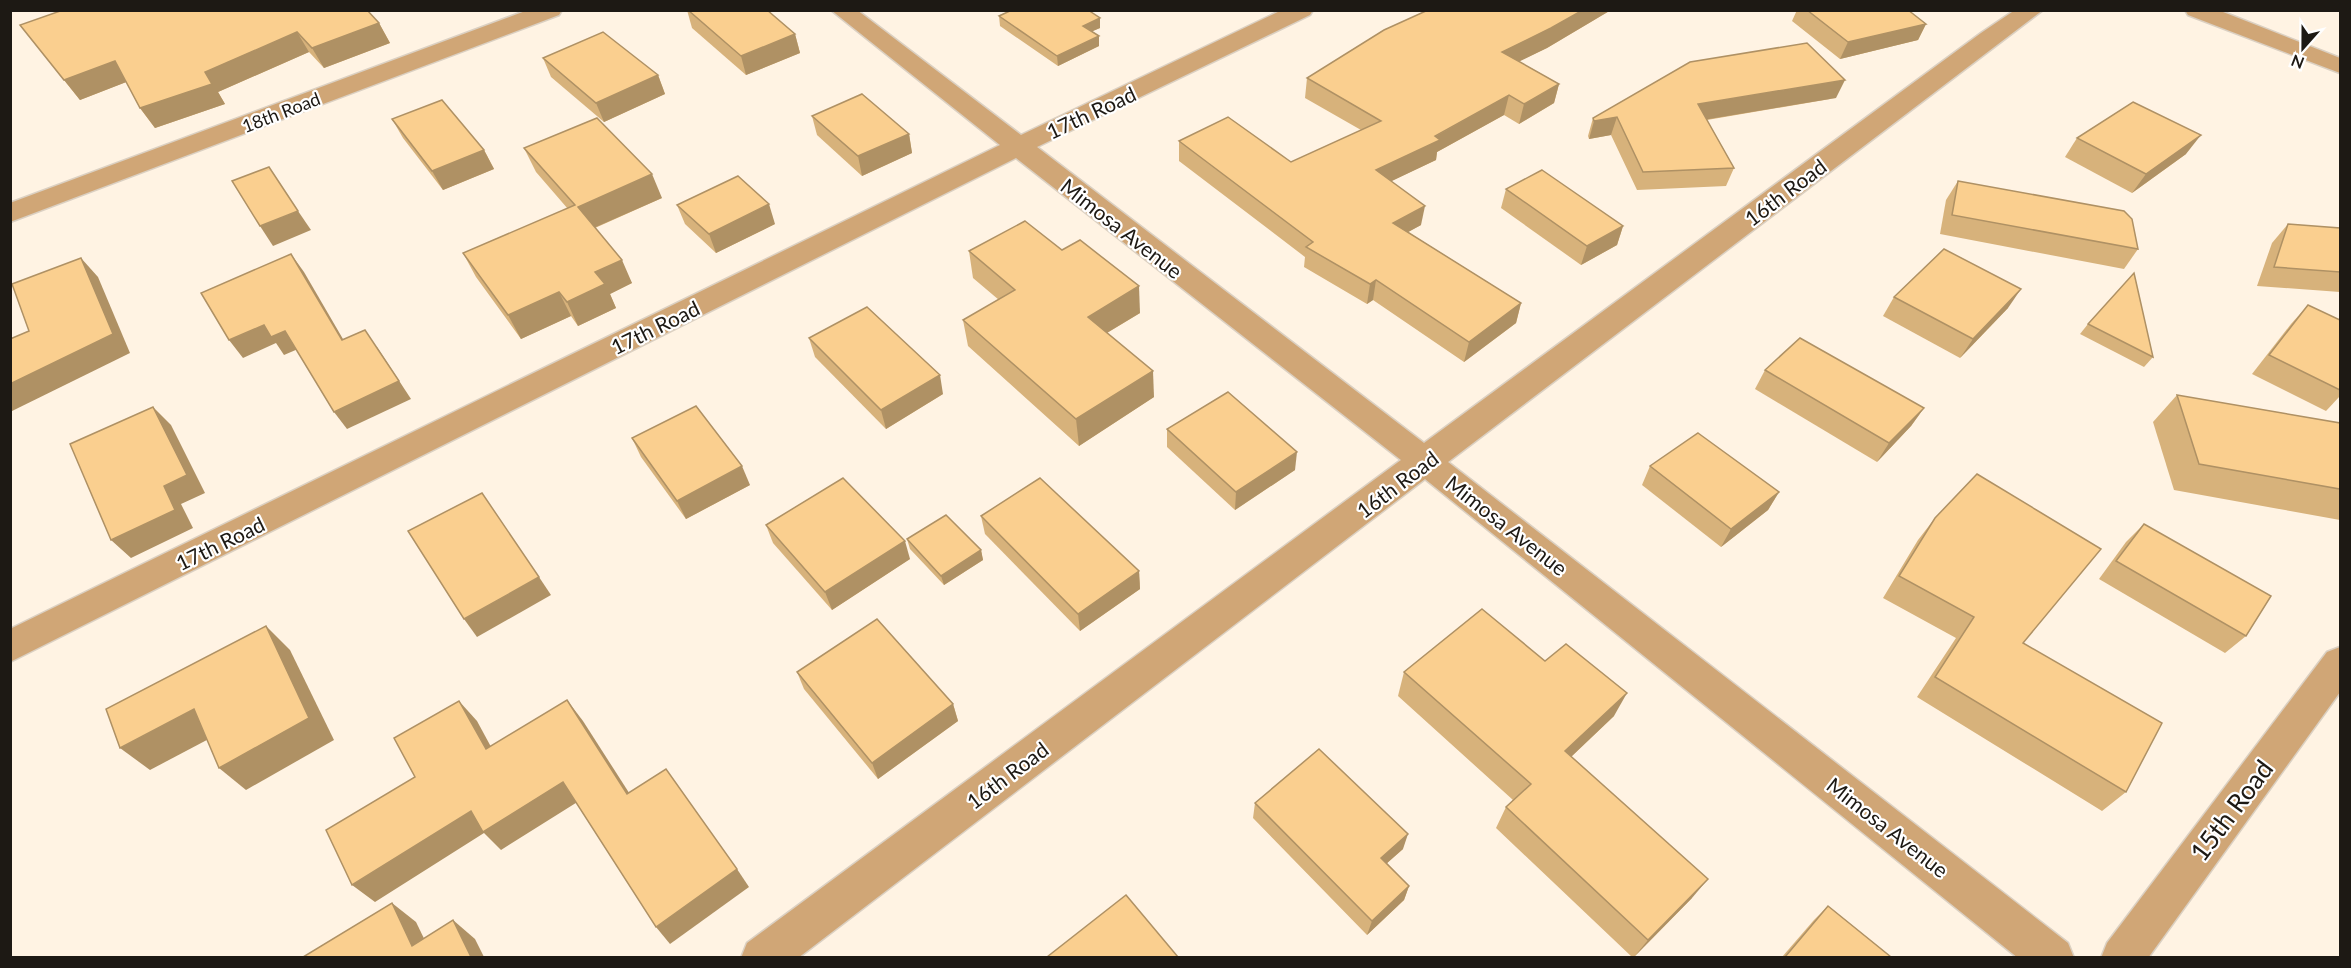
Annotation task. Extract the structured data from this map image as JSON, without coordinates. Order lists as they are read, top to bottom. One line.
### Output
{"streets":{"street":["18th Road","17th Road","16th Road","Mimosa Avenue","15th Road"]},"crossings":[["17th Road","Mimosa Avenue"],["16th Road","Mimosa Avenue"]],"north":"bottom"}
